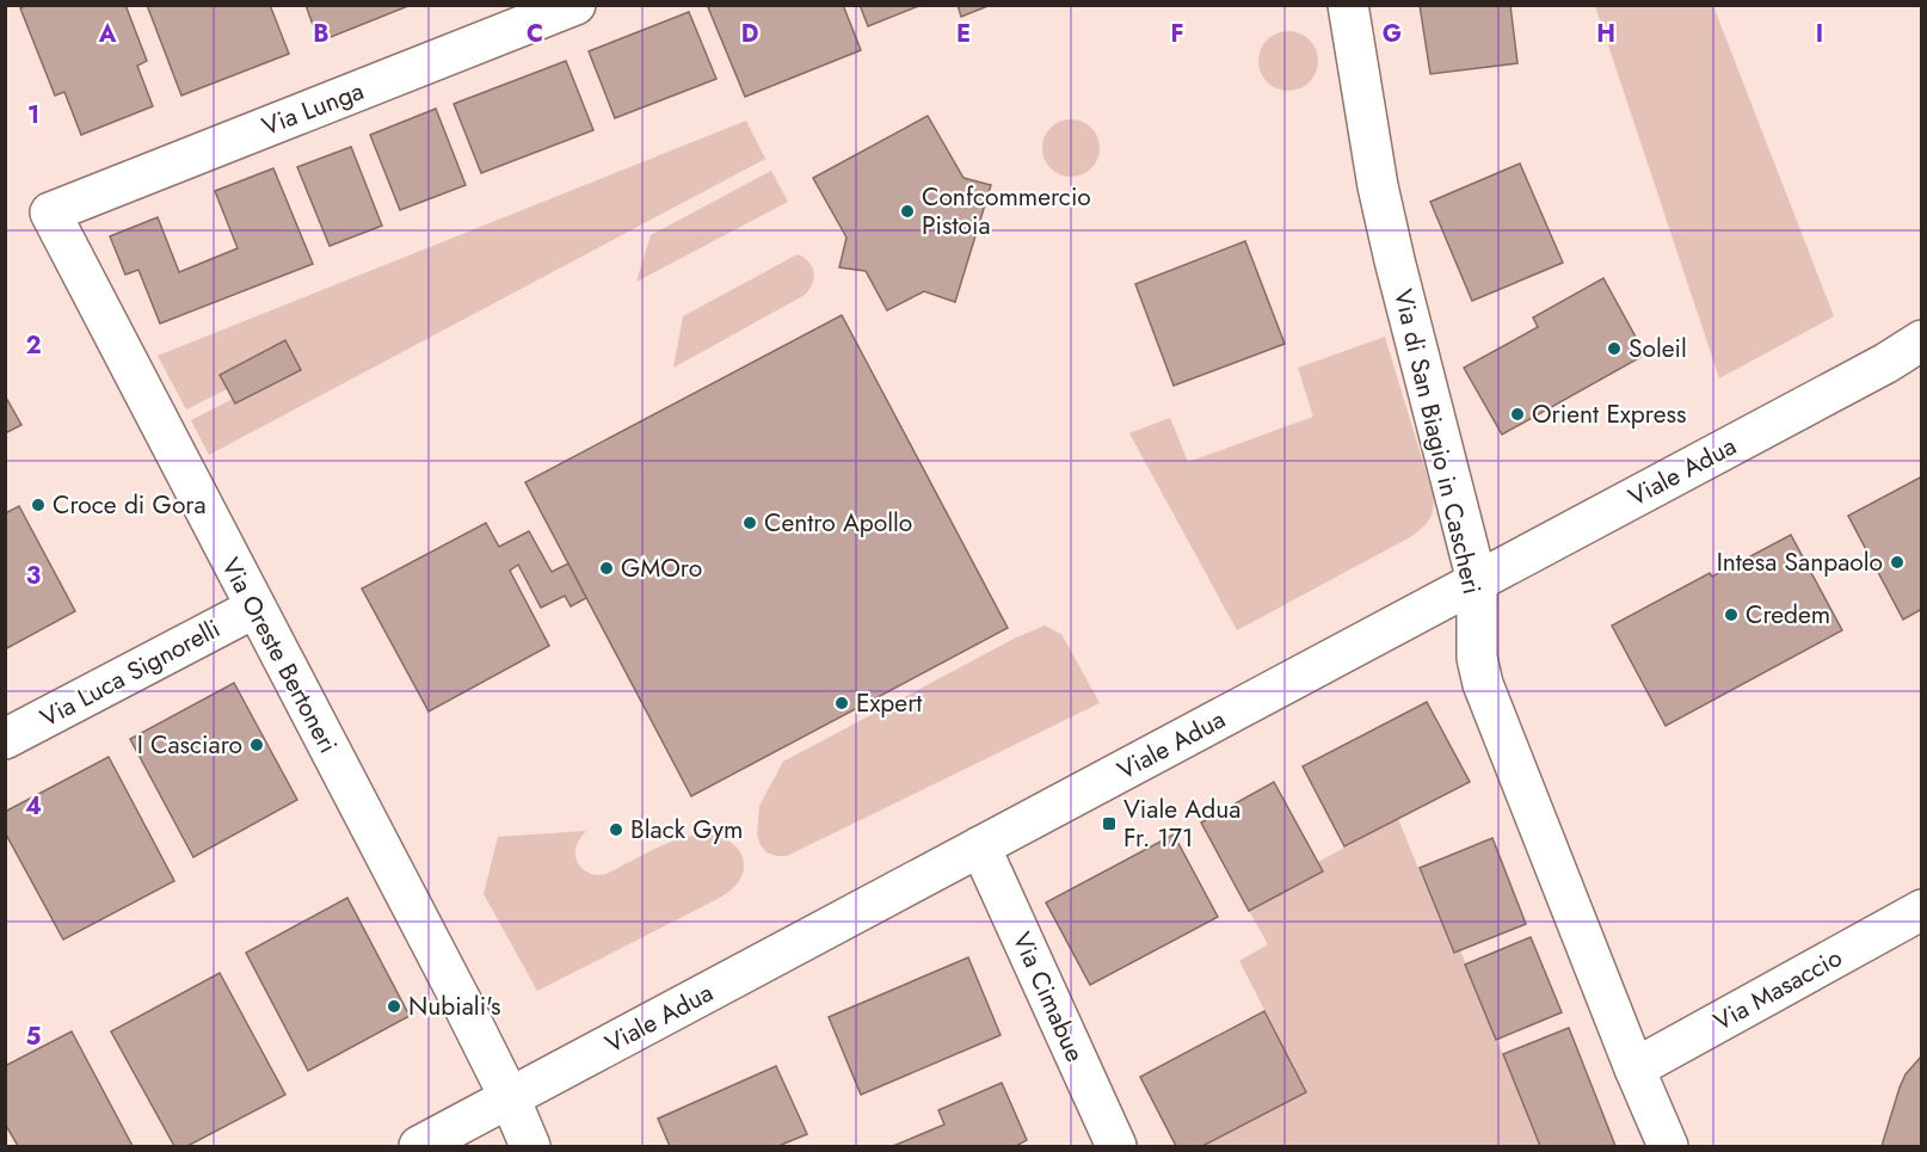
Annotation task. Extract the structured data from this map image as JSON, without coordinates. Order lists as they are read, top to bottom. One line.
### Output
{"streets":{"street":["Via Lunga","Via di San Biagio in Cascheri","Viale Adua","Via Oreste Bertoneri","Via Luca Signorelli","Via Masaccio","Via Cimabue"]},"crossings":[["Via Lunga","Via Oreste Bertoneri"],["Via di San Biagio in Cascheri","Viale Adua"],["Via di San Biagio in Cascheri","Via Masaccio"],["Viale Adua","Via Oreste Bertoneri"],["Viale Adua","Via Cimabue"],["Via Oreste Bertoneri","Via Luca Signorelli"]],"places":{"other":["Confcommercio Pistoia","Soleil","Orient Express","Croce di Gora","Centro Apollo","Intesa Sanpaolo","GMOro","Credem","Expert","I Casciaro","Black Gym","Nubiali's"],"transit":["Viale Adua Fr. 171"]},"grid":{"columns":["A","B","C","D","E","F","G","H","I"],"rows":["1","2","3","4","5"]}}
